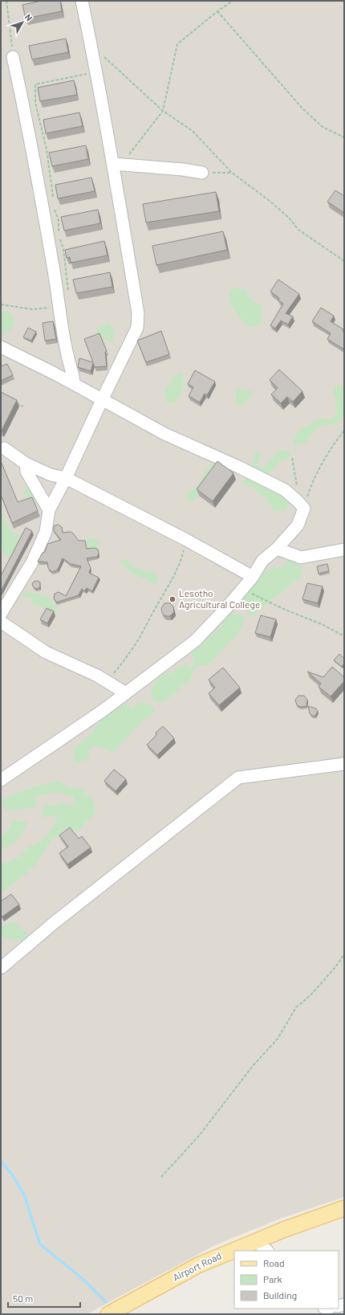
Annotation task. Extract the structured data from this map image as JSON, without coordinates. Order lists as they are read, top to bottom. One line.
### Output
{"streets":{"main road":["Airport Road"]},"places":["Lesotho Agricultural College"],"legend":["Road","Park","Building"],"scale_bar":"50 m","north":"top right"}
